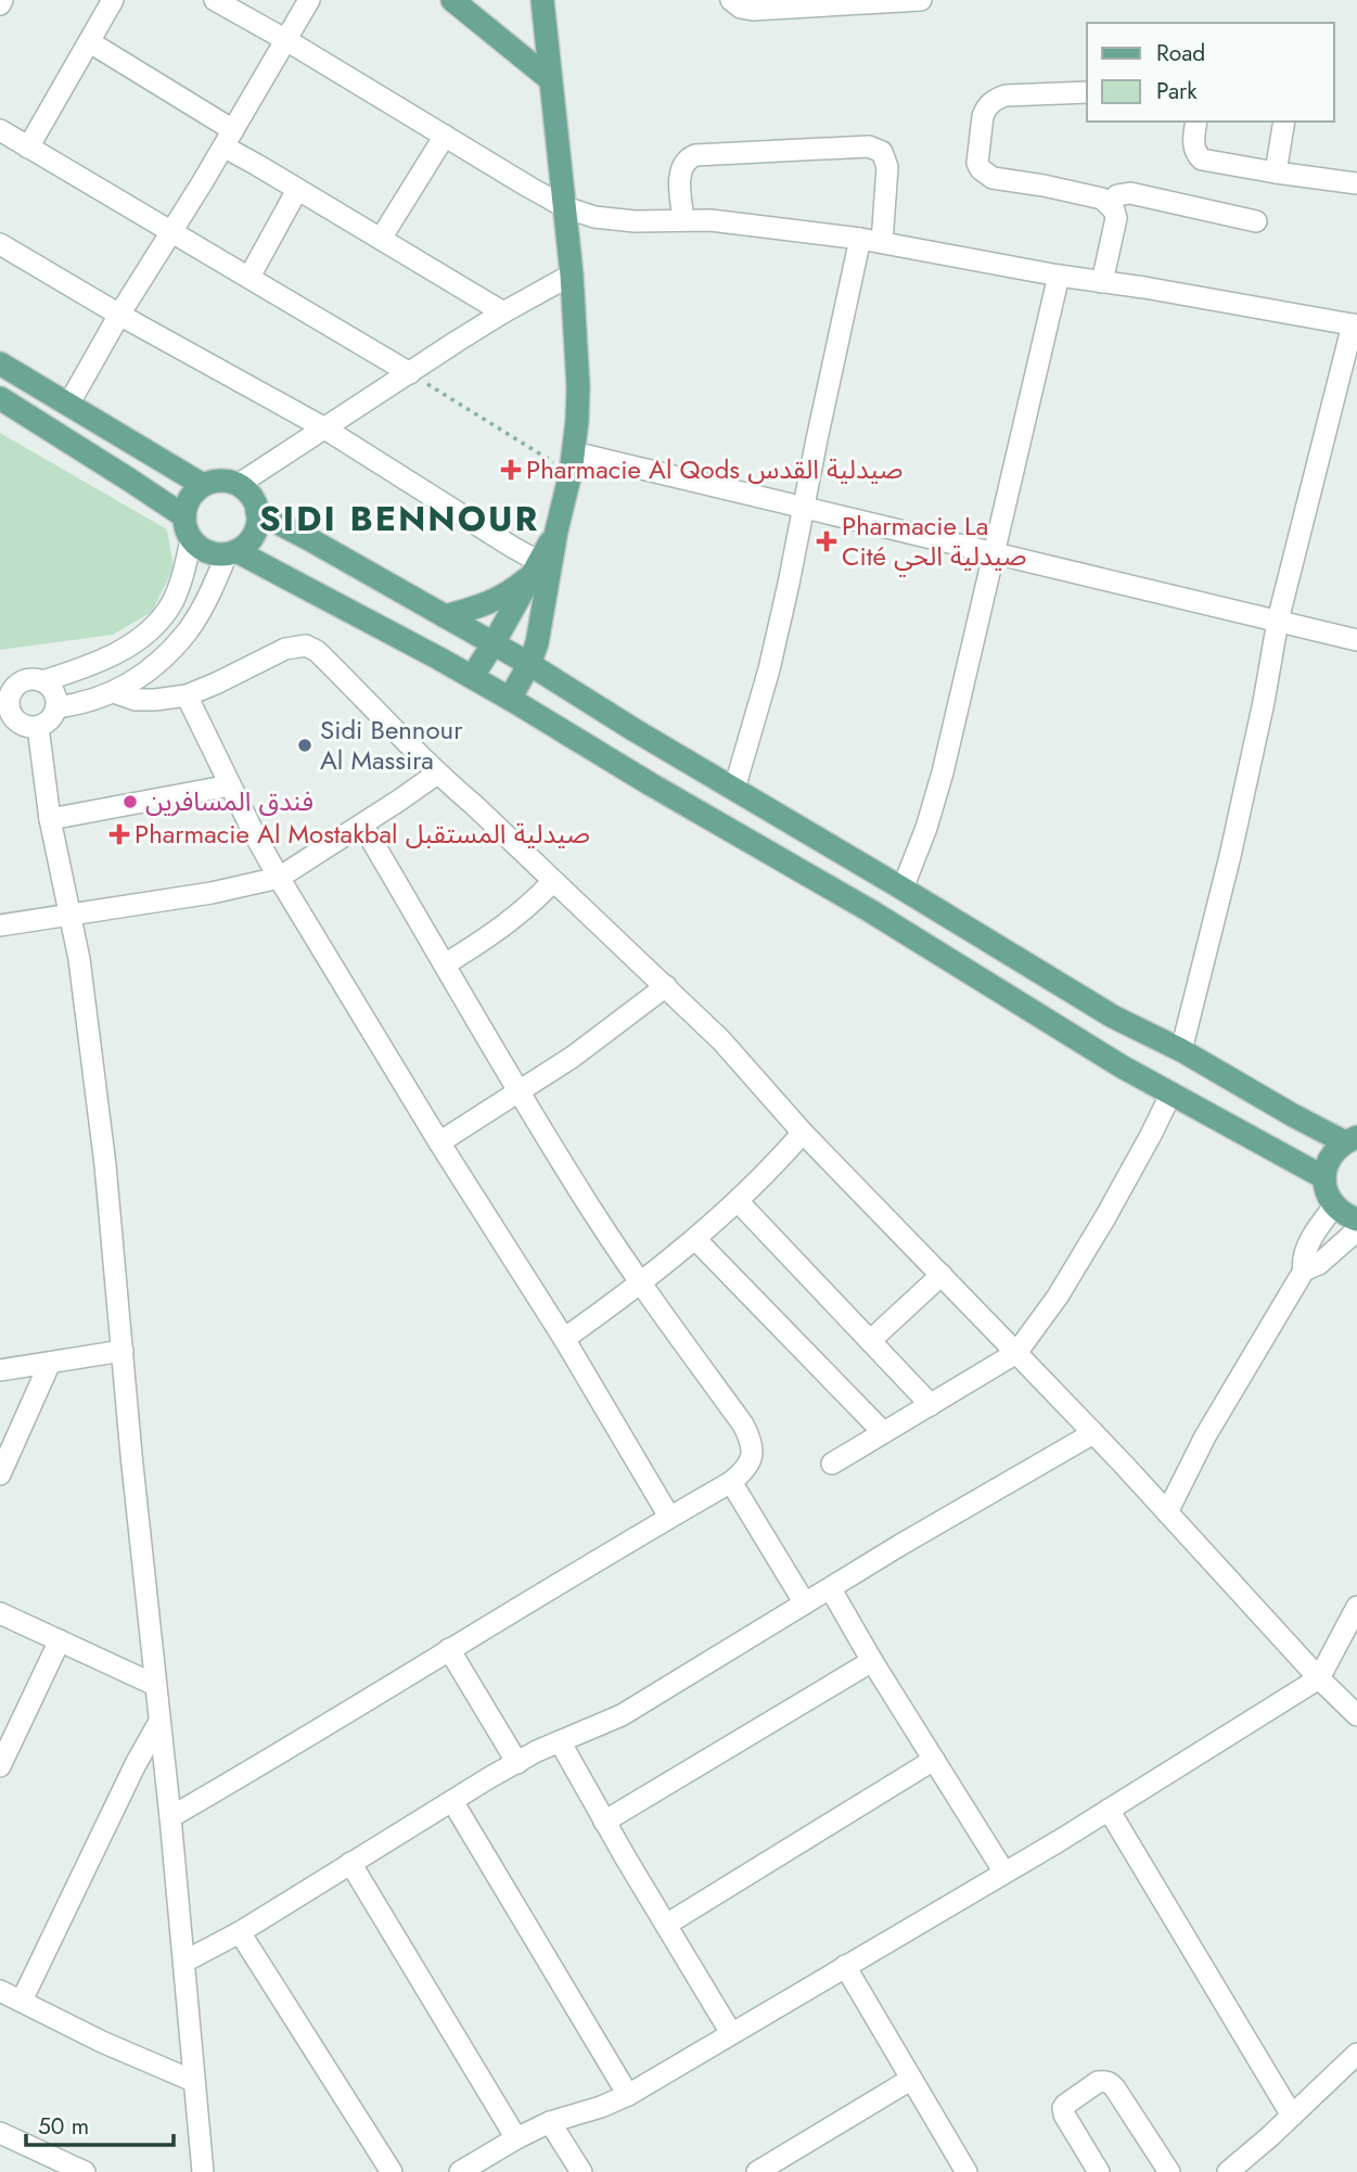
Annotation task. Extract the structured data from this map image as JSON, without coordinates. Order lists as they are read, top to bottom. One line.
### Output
{"districts":["SIDI BENNOUR"],"places":{"health":["Pharmacie Al Qods صيدلية القدس","Pharmacie La Cité صيدلية الحي","Pharmacie Al Mostakbal صيدلية المستقبل"],"other":["Sidi Bennour Al Massira","فندق المسافرين"]},"legend":["Road","Park"],"scale_bar":"50 m"}
